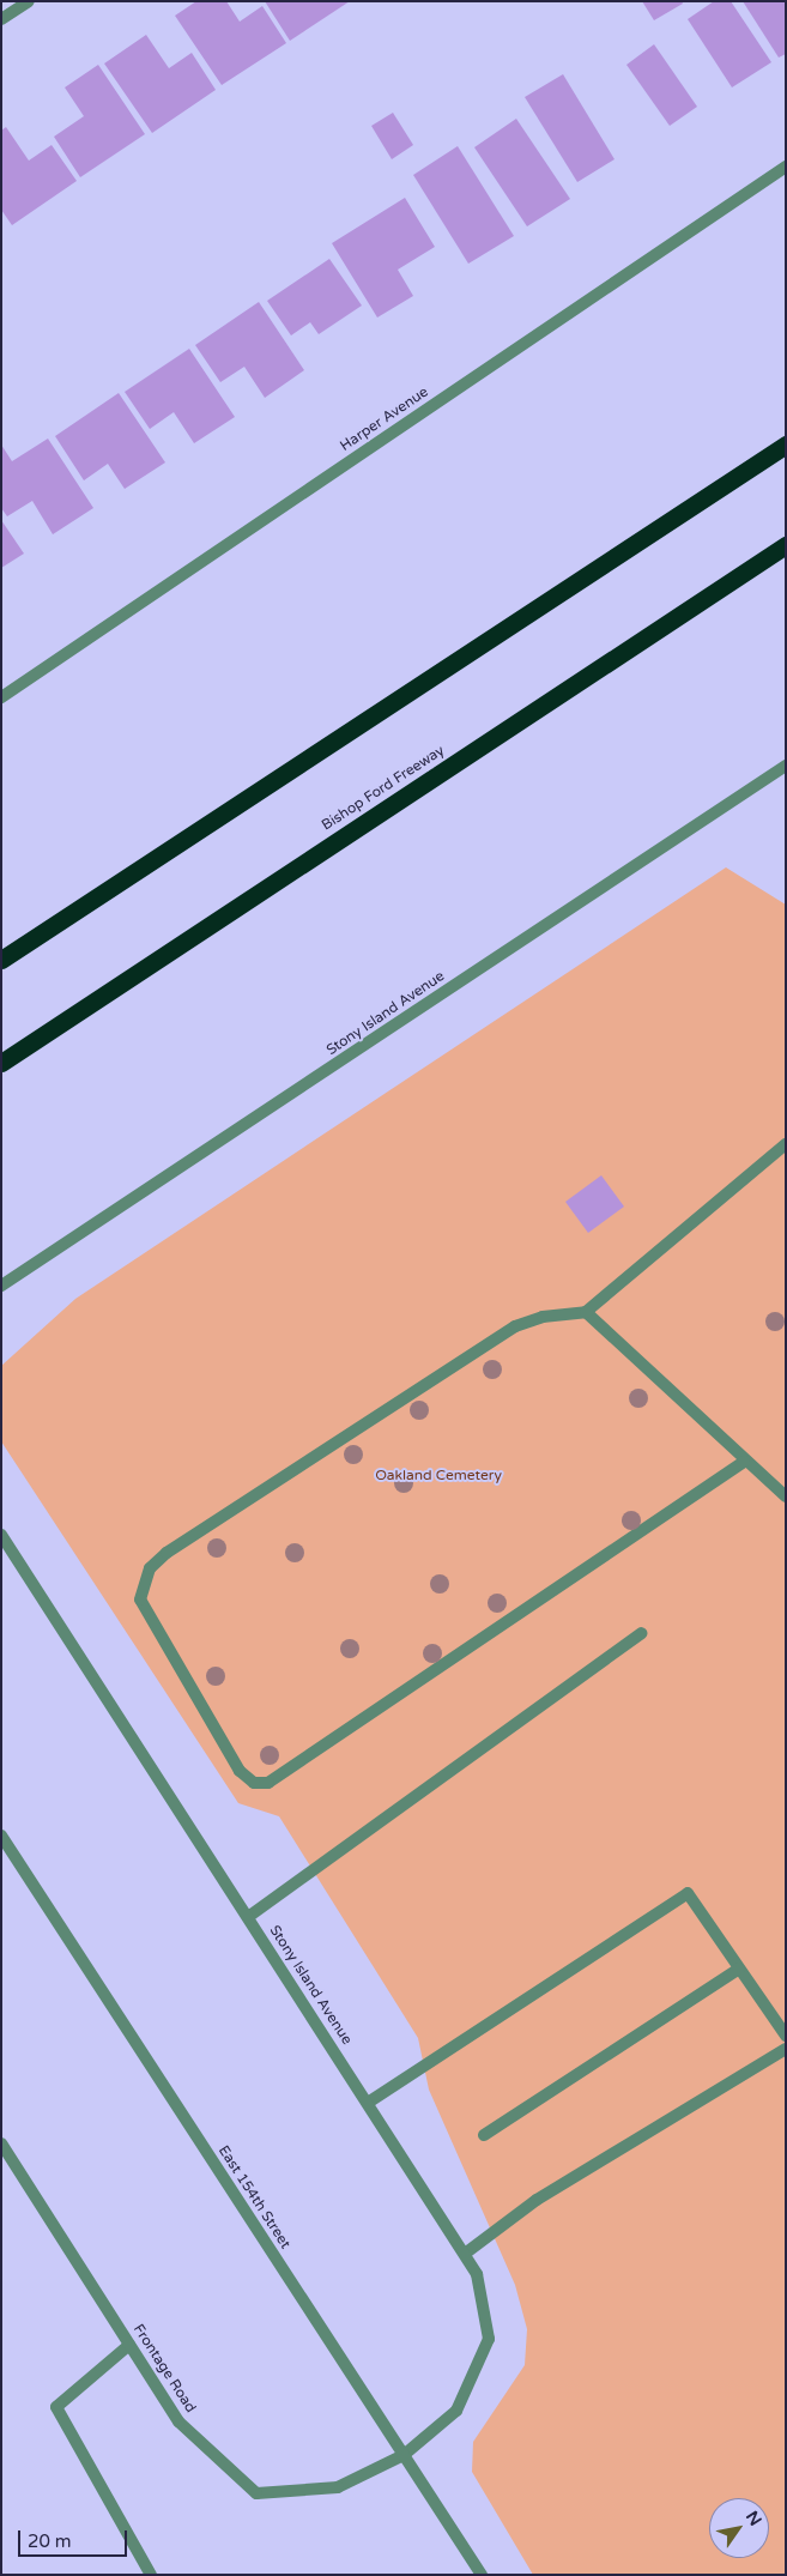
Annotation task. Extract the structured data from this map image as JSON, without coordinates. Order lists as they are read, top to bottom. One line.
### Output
{"streets":{"highway":["Bishop Ford Freeway"],"street":["Harper Avenue","Stony Island Avenue","East 154th Street","Frontage Road"]},"crossings":[["Stony Island Avenue","East 154th Street"],["Stony Island Avenue","Frontage Road"],["East 154th Street","Frontage Road"]],"parks":["Oakland Cemetery"],"scale_bar":"20 m","north":"top right"}
